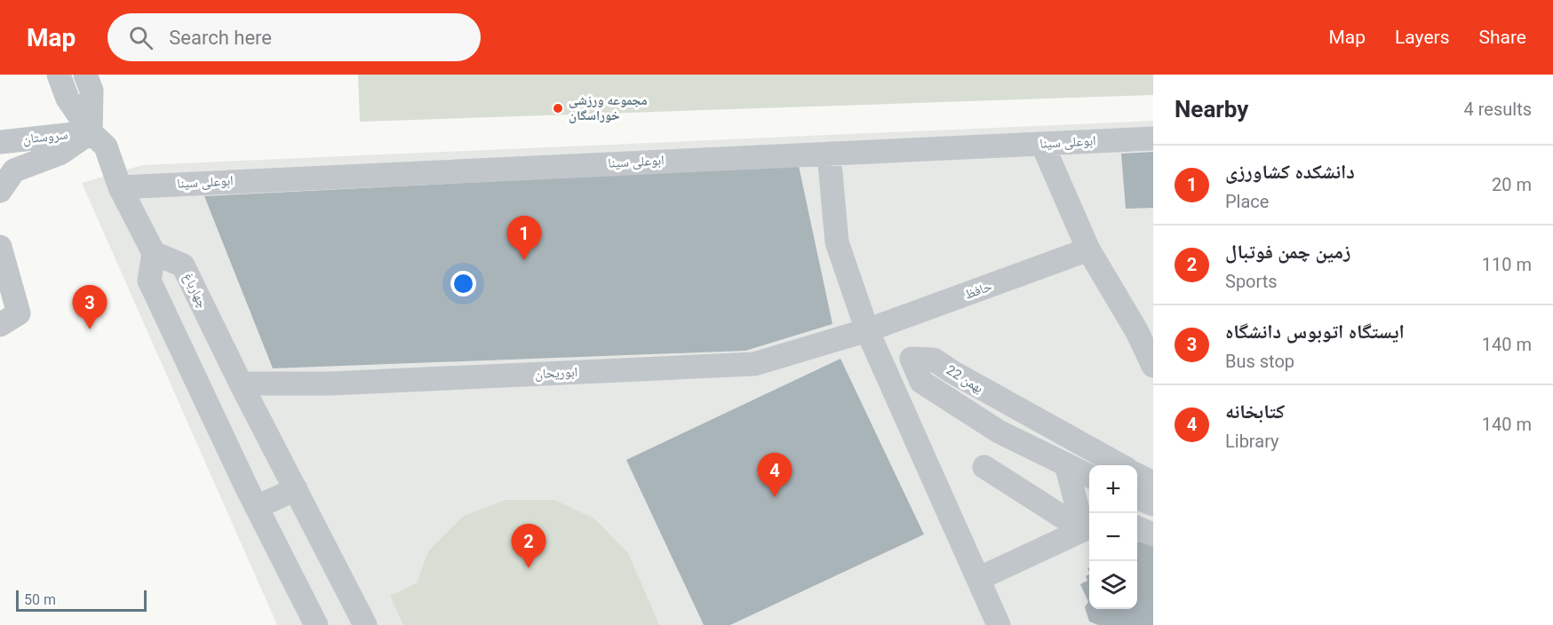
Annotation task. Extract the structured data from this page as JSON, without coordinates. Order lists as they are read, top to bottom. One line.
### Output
{"streets":{"street":["سروستان","ابوعلی سینا","چهارباغ","حافظ","ابوریحان","22 بهمن"]},"crossings":[["چهارباغ","ابوریحان"],["حافظ","ابوریحان"]],"places":["مجموعه ورزشی خوراسگان"],"scale_bar":"50 m","page":{"header":"Map","search":"Search here","nav":["Map","Layers","Share"],"heading":["Nearby","4 results"],"list":[{"mark":"1","name":"دانشکده کشاورزی","note":"Place","value":"20 m"},{"mark":"2","name":"زمین چمن فوتبال","note":"Sports","value":"110 m"},{"mark":"3","name":"ایستگاه اتوبوس دانشگاه","note":"Bus stop","value":"140 m"},{"mark":"4","name":"کتابخانه","note":"Library","value":"140 m"}],"pins":["1","3","4","2"],"map_buttons":["+","−"],"scale":"50 m"}}
